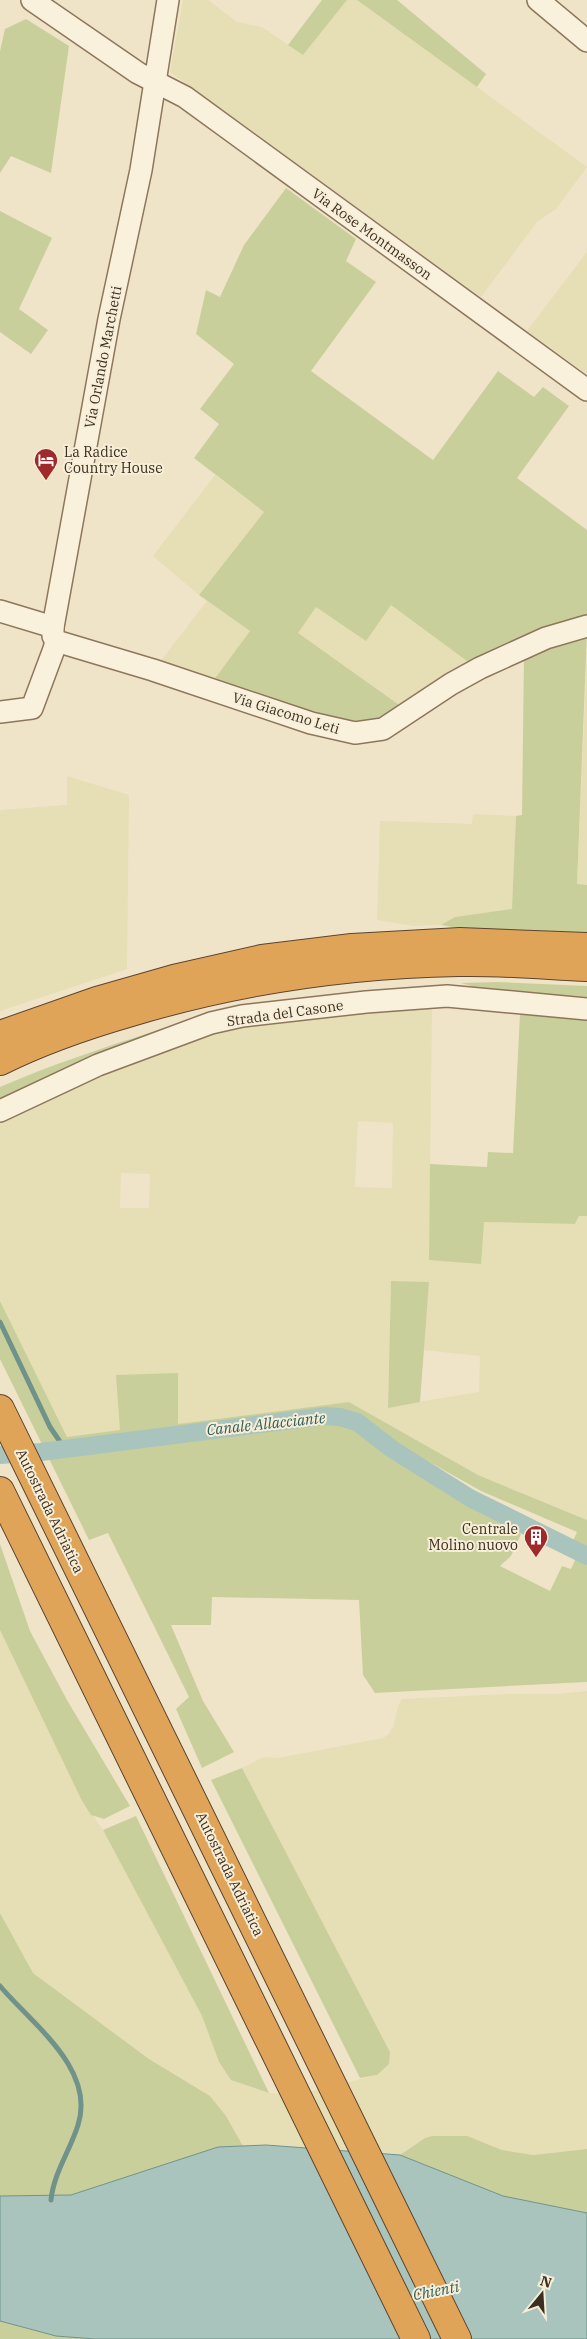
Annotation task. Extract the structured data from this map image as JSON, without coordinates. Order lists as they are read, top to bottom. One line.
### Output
{"streets":{"highway":["Autostrada Adriatica"],"street":["Via Rose Montmasson","Via Orlando Marchetti","Via Giacomo Leti","Strada del Casone"]},"crossings":[["Via Rose Montmasson","Via Orlando Marchetti"],["Via Orlando Marchetti","Via Giacomo Leti"]],"water":["Canale Allacciante","Chienti"],"places":{"hotel":["La Radice Country House"],"building":["Centrale Molino nuovo"]},"north":"top"}
